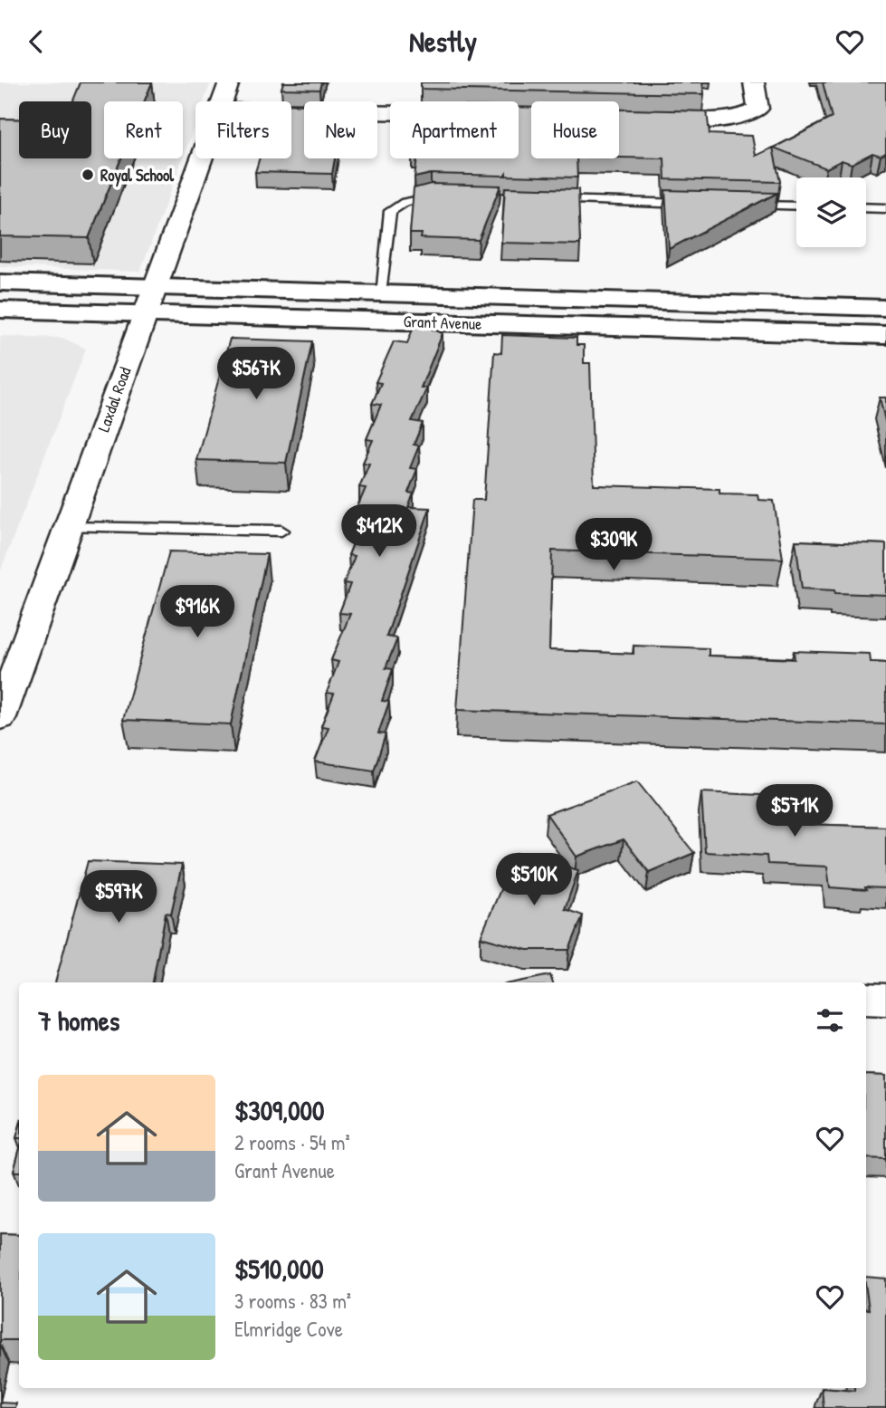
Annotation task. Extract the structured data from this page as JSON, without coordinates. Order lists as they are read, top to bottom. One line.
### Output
{"streets":{"main road":["Grant Avenue"],"street":["Laxdal Road"]},"crossings":[["Grant Avenue","Laxdal Road"]],"places":["Royal School"],"page":{"header":"Nestly","chip":["Buy","Rent","Filters","New","Apartment","House"],"price":["$567K","$412K","$309K","$916K","$571K","$510K","$597K"],"heading":"7 homes","list":[{"name":"$309,000","note":"2 rooms · 54 m² · Grant Avenue"},{"name":"$510,000","note":"3 rooms · 83 m² · Elmridge Cove"}]}}
